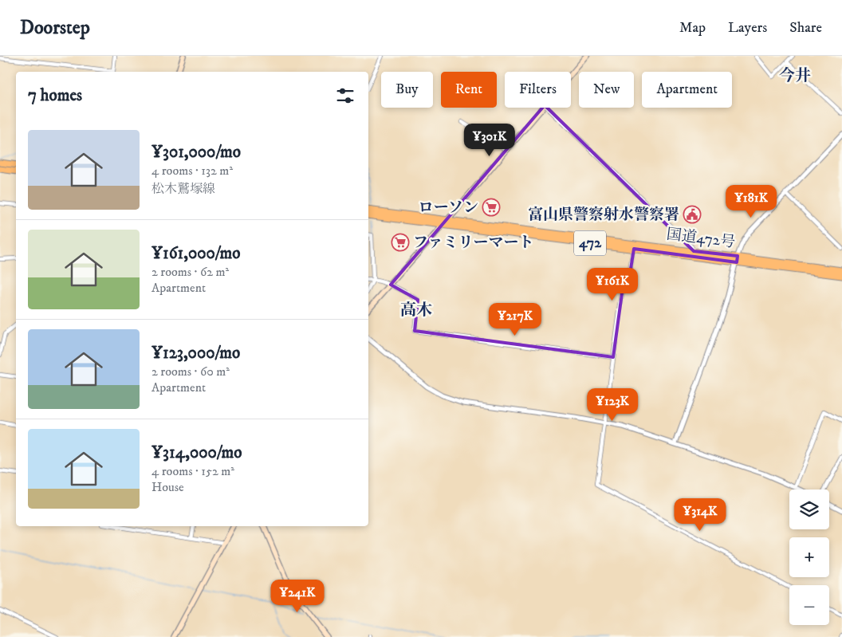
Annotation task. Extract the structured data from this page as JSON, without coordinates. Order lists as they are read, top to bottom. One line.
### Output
{"streets":{"highway":["国道472号","472"]},"districts":["今井","高木"],"places":{"supermarket":["ローソン","ファミリーマート"],"public building":["富山県警察射水警察署"]},"page":{"header":"Doorstep","nav":["Map","Layers","Share"],"chip":["Buy","Rent","Filters","New","Apartment"],"heading":"7 homes","list":[{"name":"¥301,000/mo","note":"4 rooms · 132 m² · 松木鷲塚線"},{"name":"¥161,000/mo","note":"2 rooms · 62 m² · Apartment"},{"name":"¥123,000/mo","note":"2 rooms · 60 m² · Apartment"},{"name":"¥314,000/mo","note":"4 rooms · 152 m² · House"}],"price":["¥301K","¥181K","¥161K","¥217K","¥123K","¥314K","¥241K"],"map_buttons":["+","−"]}}
